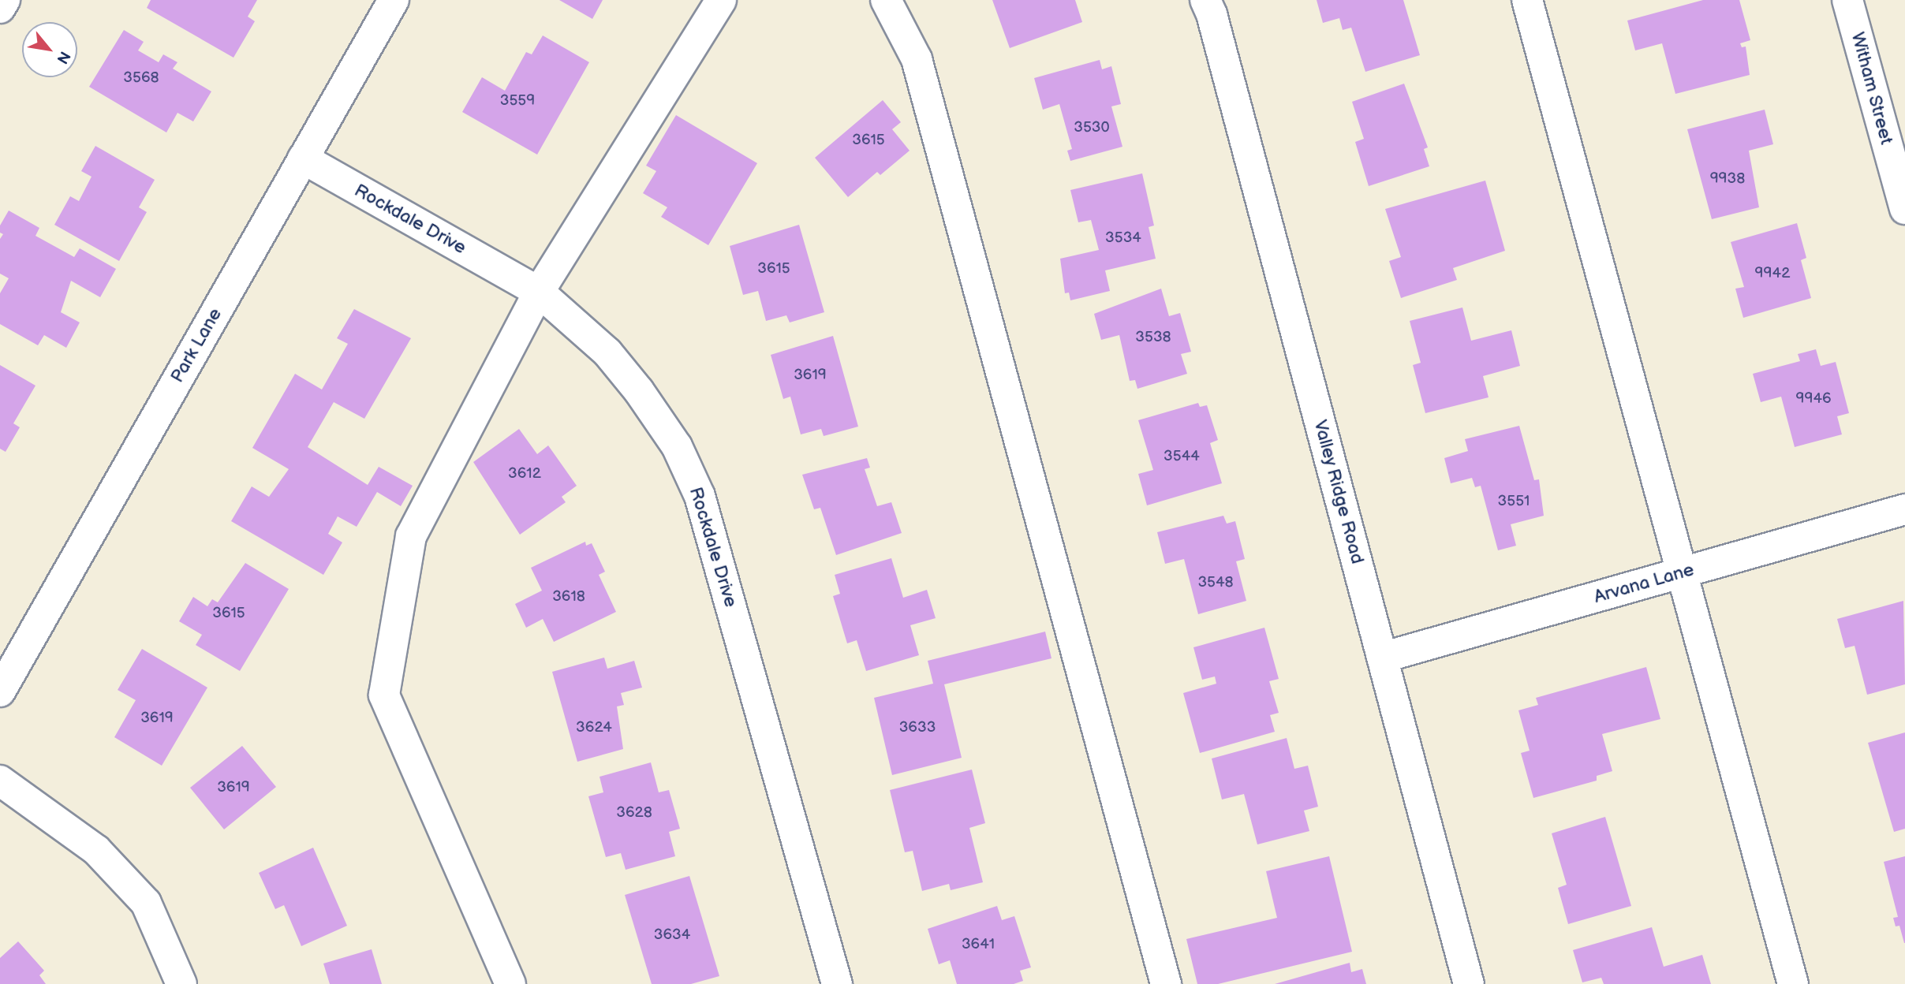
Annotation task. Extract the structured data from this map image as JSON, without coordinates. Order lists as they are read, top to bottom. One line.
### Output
{"streets":{"street":["Witham Street","Rockdale Drive","Park Lane","Valley Ridge Road","Arvana Lane"]},"crossings":[["Rockdale Drive","Park Lane"],["Valley Ridge Road","Arvana Lane"]],"house_numbers":["3568","3559","3530","3615","9938","3534","3615","9942","3538","3619","9946","3544","3612","3551","3548","3618","3615","3619","3624","3633","3619","3628","3634","3641"],"north":"bottom right"}
